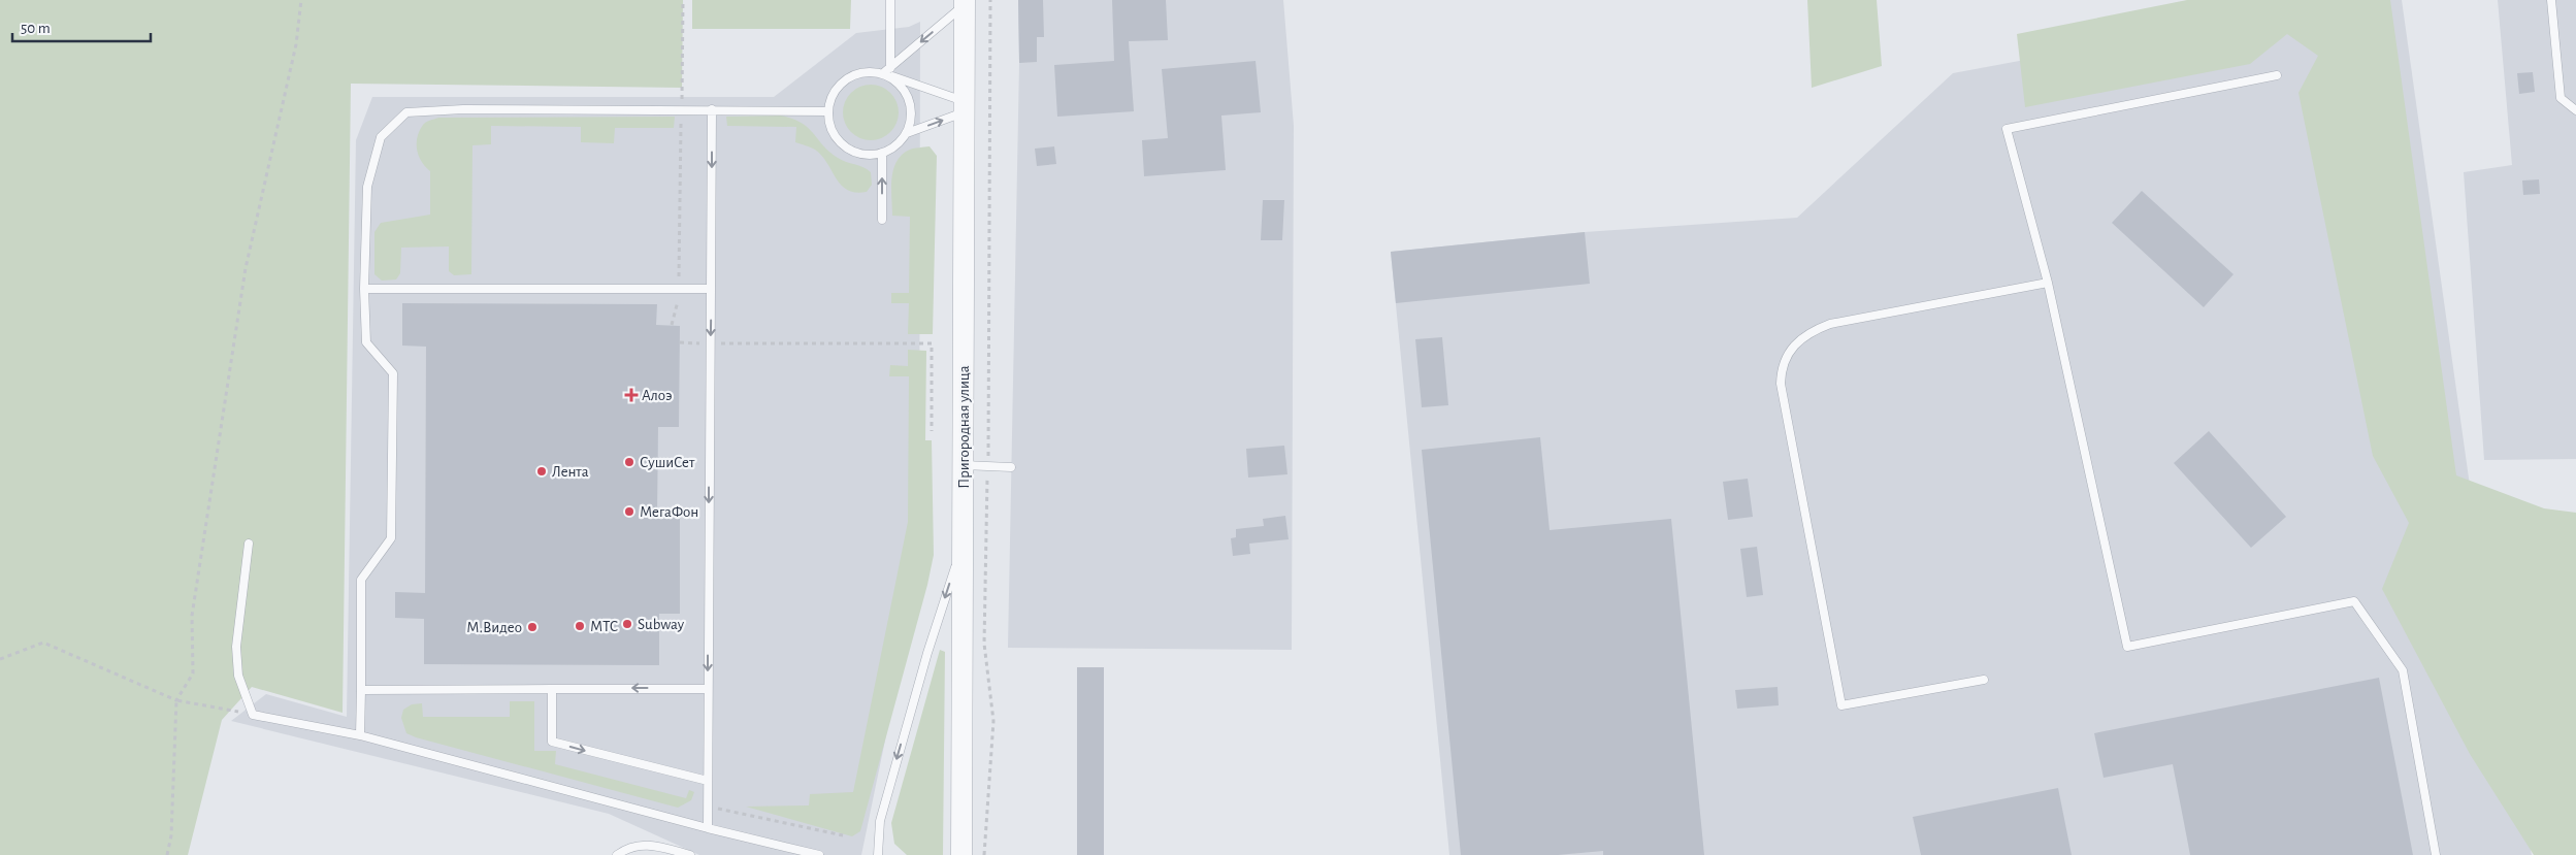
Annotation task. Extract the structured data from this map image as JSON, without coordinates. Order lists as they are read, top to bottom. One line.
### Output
{"streets":{"street":["Пригородная улица"]},"places":{"health":["Алоэ"],"other":["СушиСет","Лента","МегаФон","Subway","МТС","М.Видео"]},"scale_bar":"50 m"}
